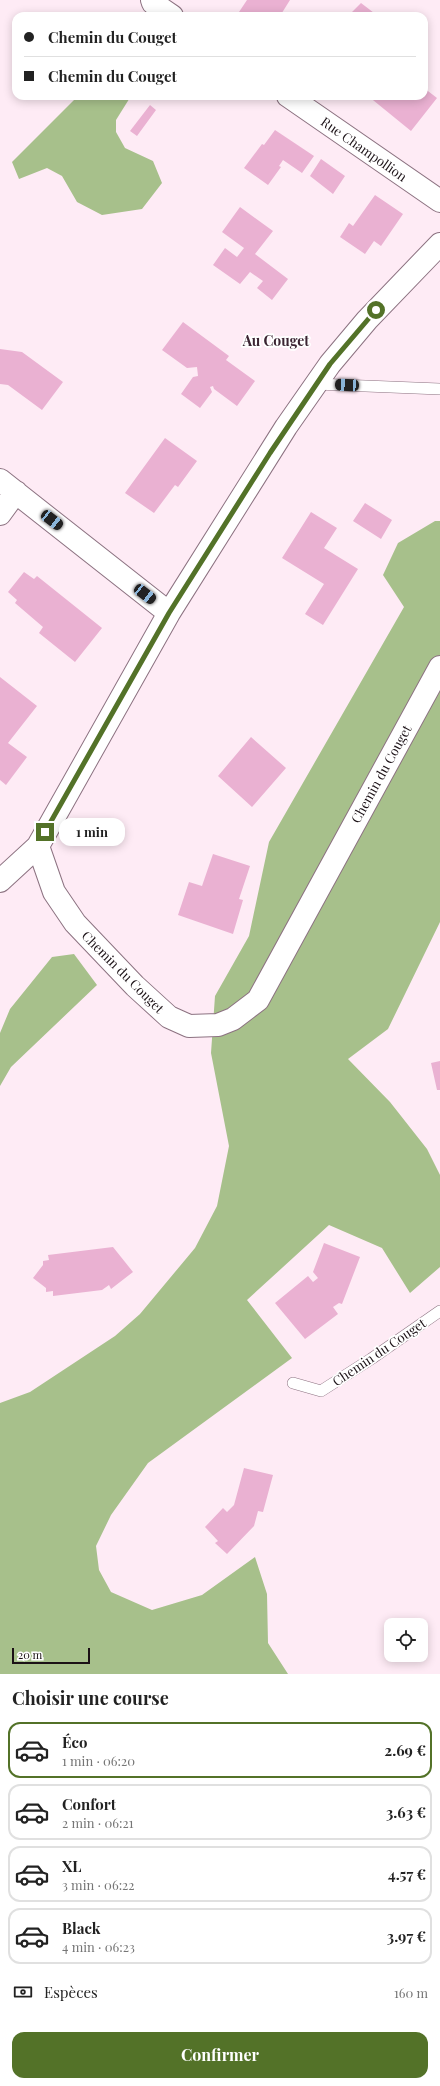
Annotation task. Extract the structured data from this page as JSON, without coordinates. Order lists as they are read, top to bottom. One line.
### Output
{"streets":{"street":["Rue Champollion","Chemin du Couget"]},"districts":["Au Couget"],"scale_bar":"20 m","page":{"banner":["Chemin du Couget","Chemin du Couget"],"bubble":"1 min","scale":"20 m","heading":"Choisir une course","list":[{"name":"Éco","note":"1 min · 06:20","value":"2.69 €"},{"name":"Confort","note":"2 min · 06:21","value":"3.63 €"},{"name":"XL","note":"3 min · 06:22","value":"4.57 €"},{"name":"Black","note":"4 min · 06:23","value":"3.97 €"}],"pay":["Espèces","160 m"],"buttons":"Confirmer"}}
